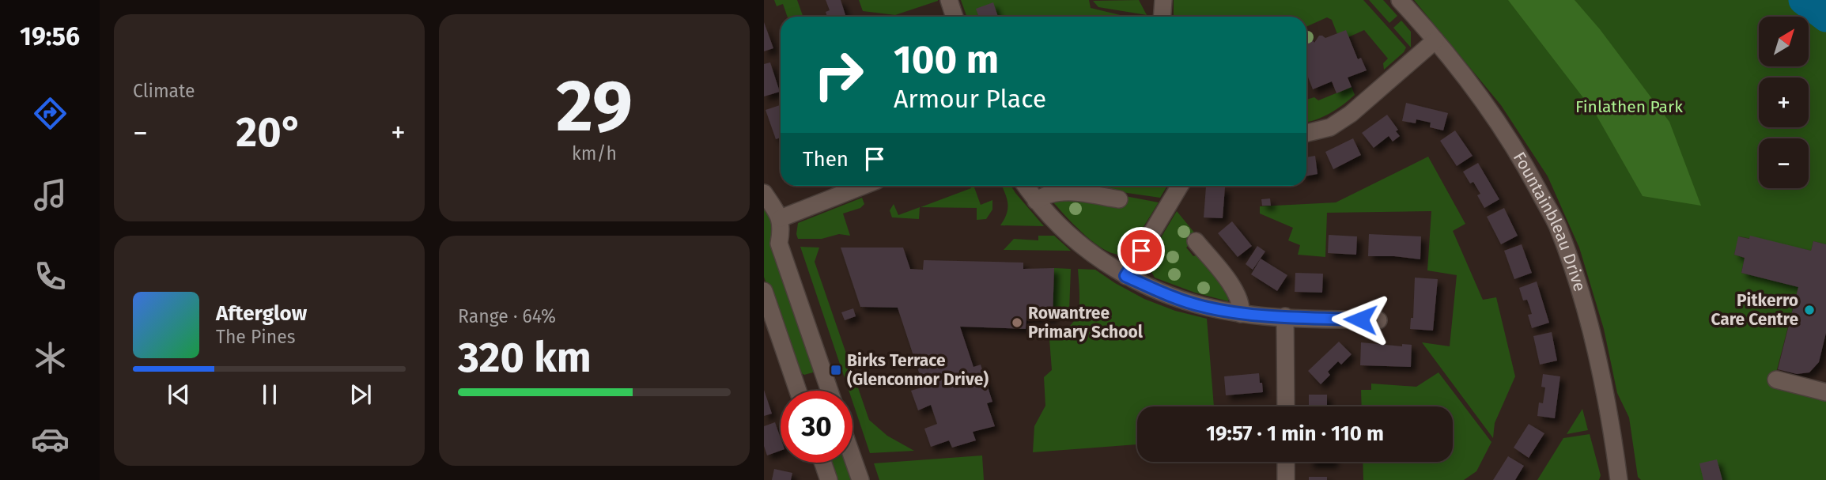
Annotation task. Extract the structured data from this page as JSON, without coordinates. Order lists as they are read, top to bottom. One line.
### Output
{"streets":{"street":["Fountainbleau Drive"]},"parks":["Finlathen Park"],"places":{"other":["Pitkerro Care Centre","Rowantree Primary School"],"transit":["Birks Terrace (Glenconnor Drive)"]},"north":"top right","page":{"tabs":"19:56","tile":["Climate",["29","km/h"],["Range · 64%","320 km"]],"map_buttons":["+","−"],"turn":["100 m","Armour Place"],"heat":["−","20°","+"],"then":"Then","song":["Afterglow","The Pines"],"limit":"30","trip":"19:57 · 1 min · 110 m"}}
